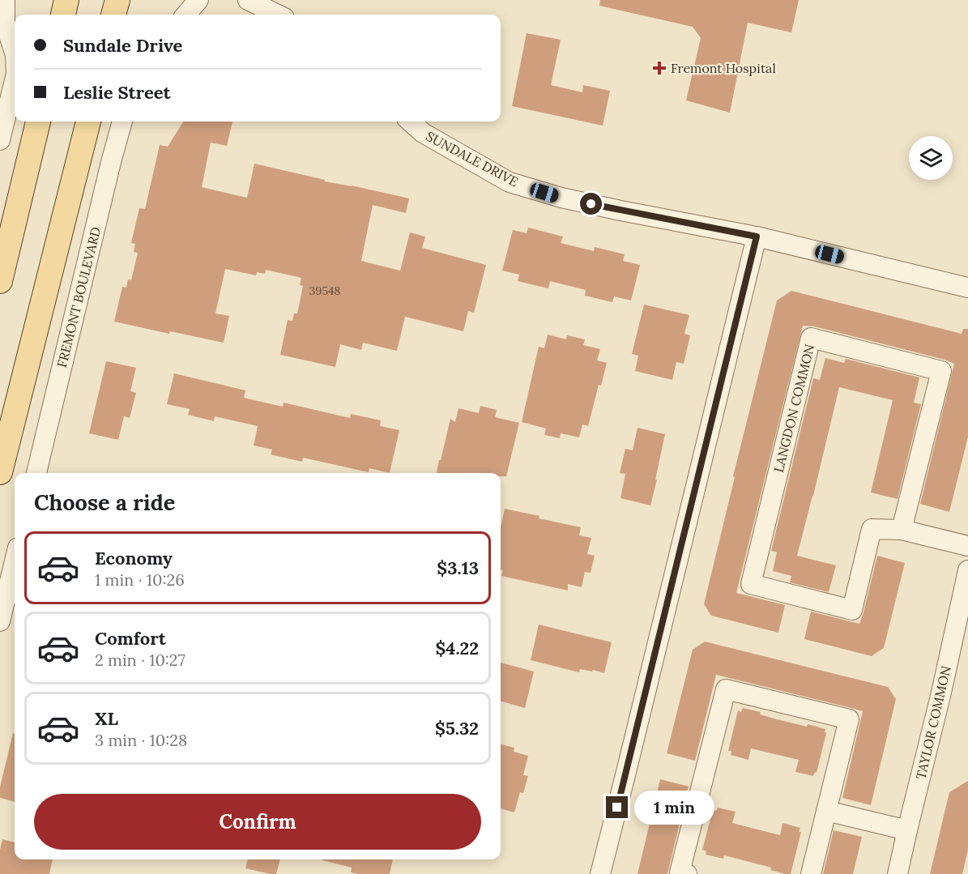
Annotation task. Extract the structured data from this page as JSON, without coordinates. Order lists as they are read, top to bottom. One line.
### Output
{"streets":{"street":["SUNDALE DRIVE","FREMONT BOULEVARD","LANGDON COMMON","TAYLOR COMMON"]},"places":{"health":["Fremont Hospital"]},"house_numbers":["39548"],"page":{"banner":["Sundale Drive","Leslie Street"],"heading":"Choose a ride","list":[{"name":"Economy","note":"1 min · 10:26","value":"$3.13"},{"name":"Comfort","note":"2 min · 10:27","value":"$4.22"},{"name":"XL","note":"3 min · 10:28","value":"$5.32"}],"buttons":"Confirm","bubble":"1 min"}}
